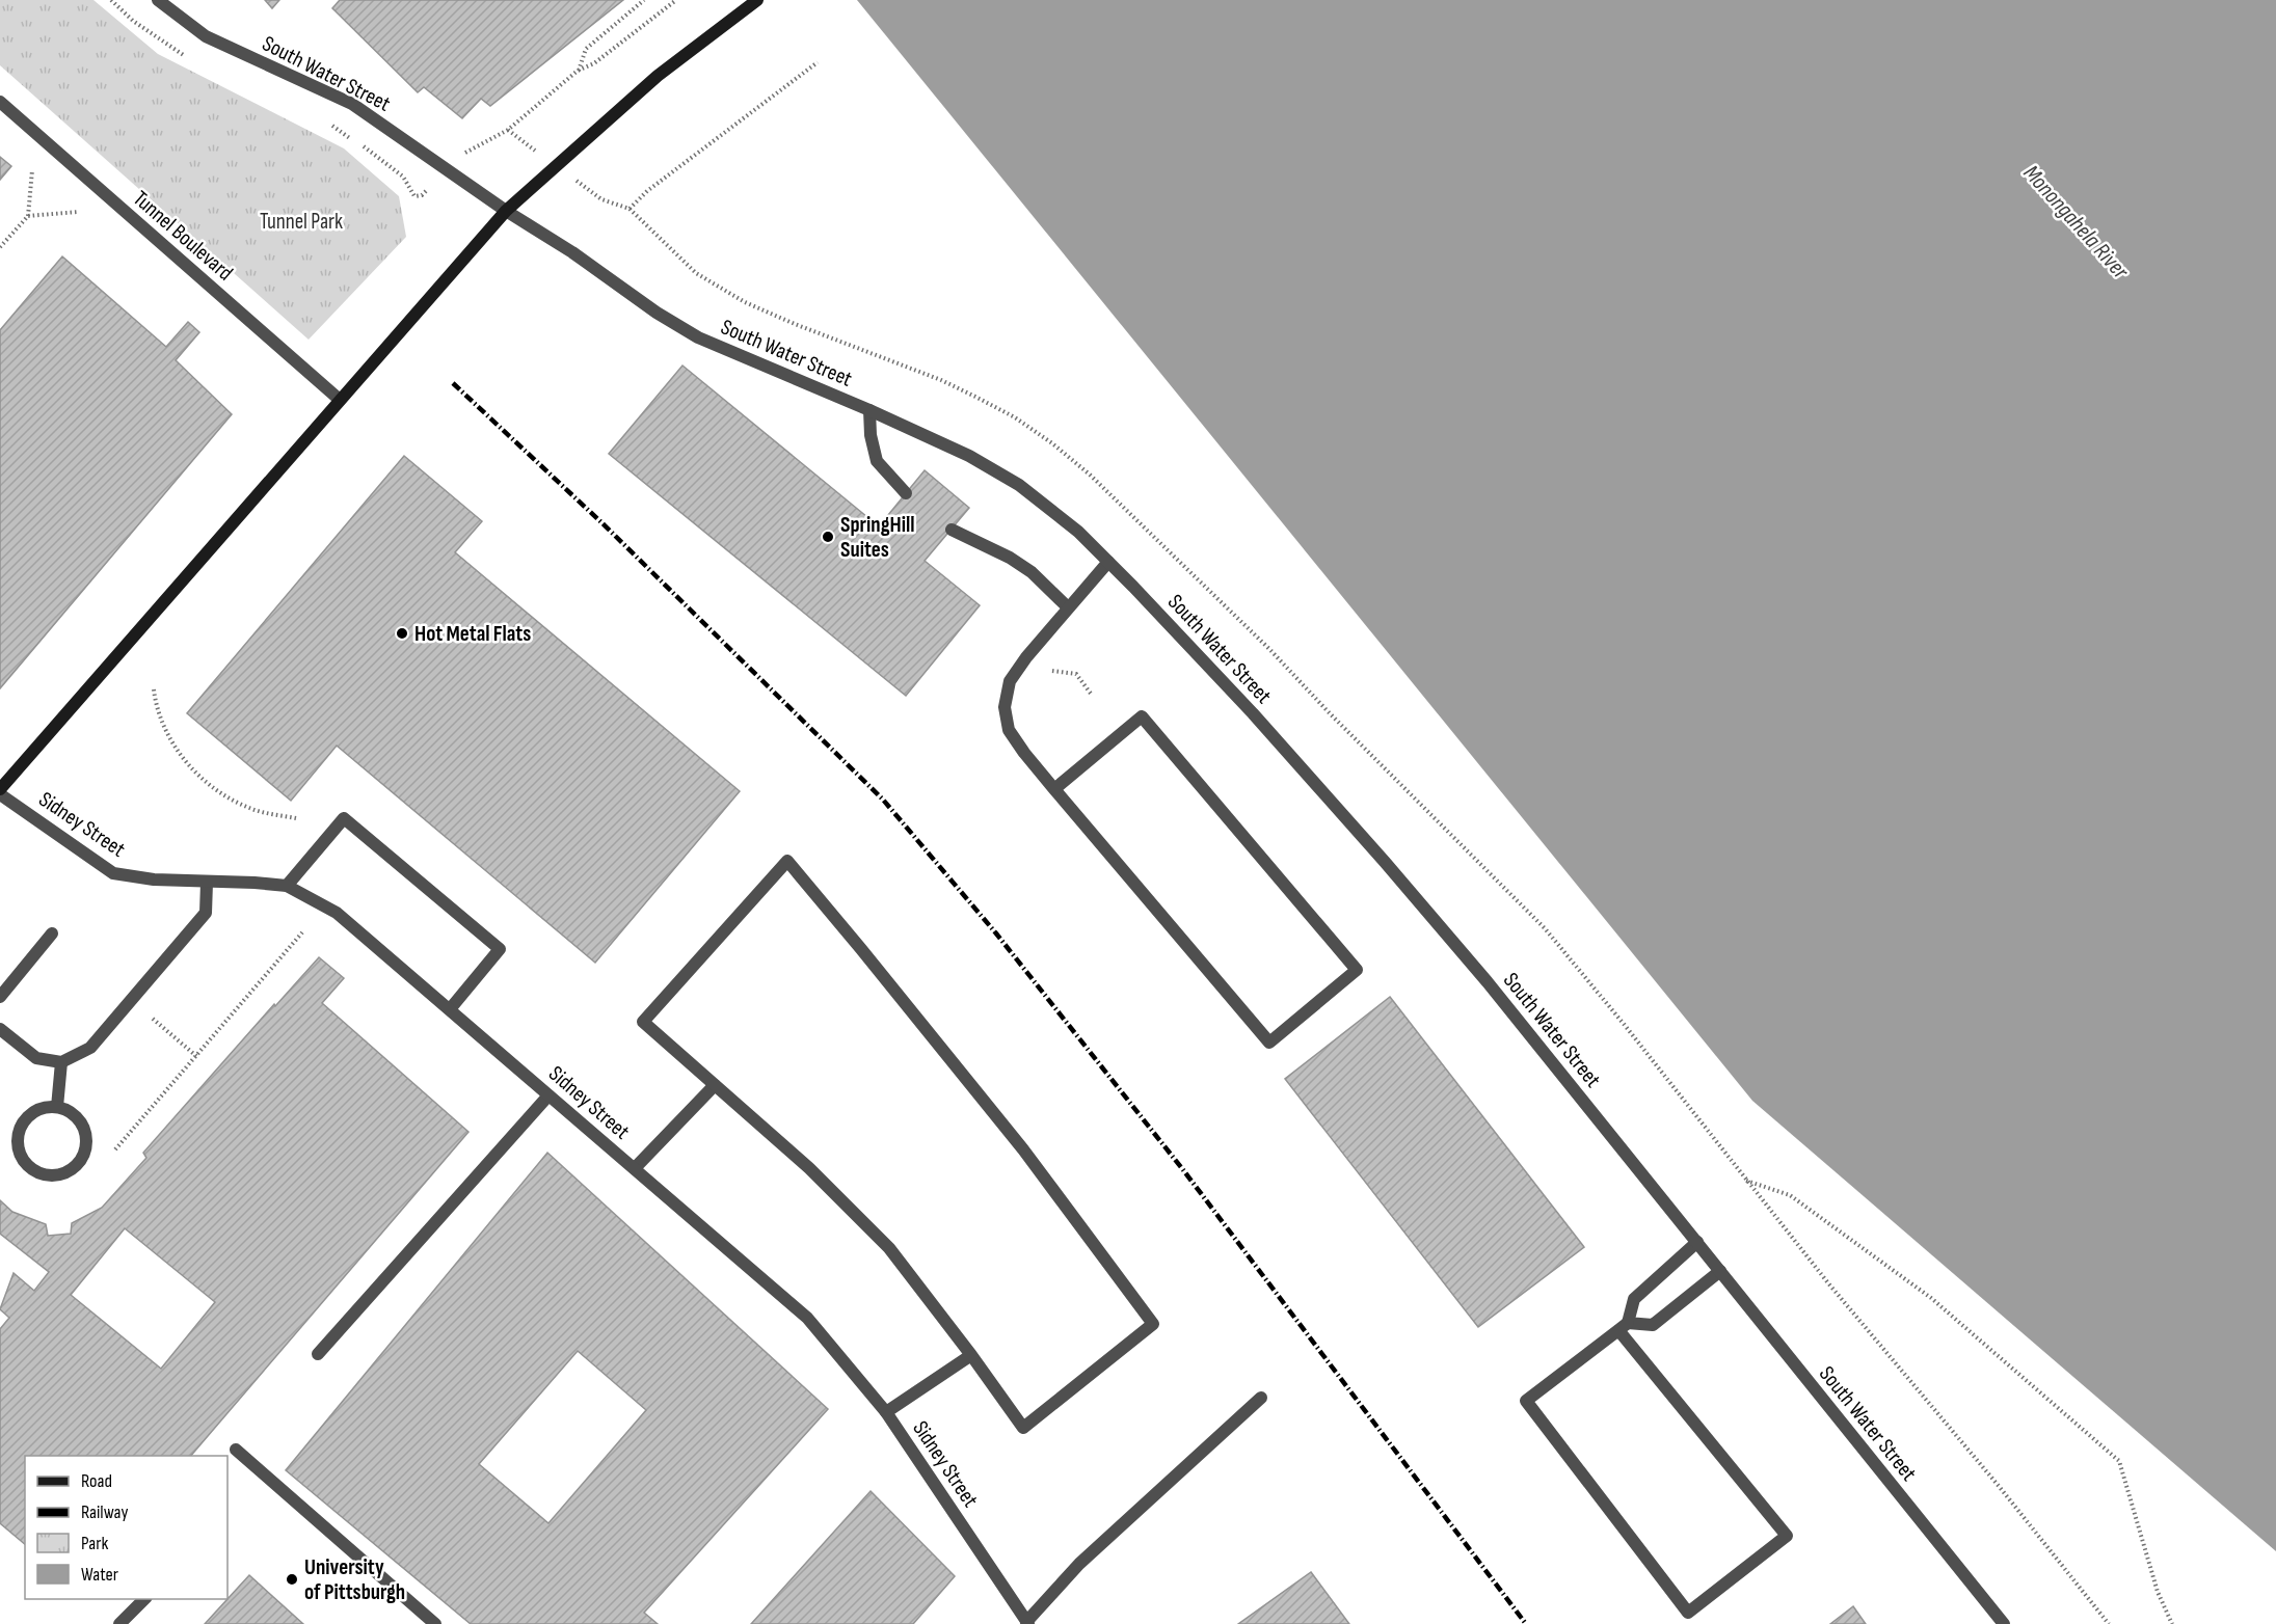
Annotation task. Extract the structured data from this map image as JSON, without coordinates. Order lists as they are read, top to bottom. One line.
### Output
{"streets":{"street":["South Water Street","Tunnel Boulevard","Sidney Street"]},"water":["Monongahela River"],"parks":["Tunnel Park"],"places":["SpringHill Suites","Hot Metal Flats","University of Pittsburgh"],"legend":["Road","Railway","Park","Water"]}
